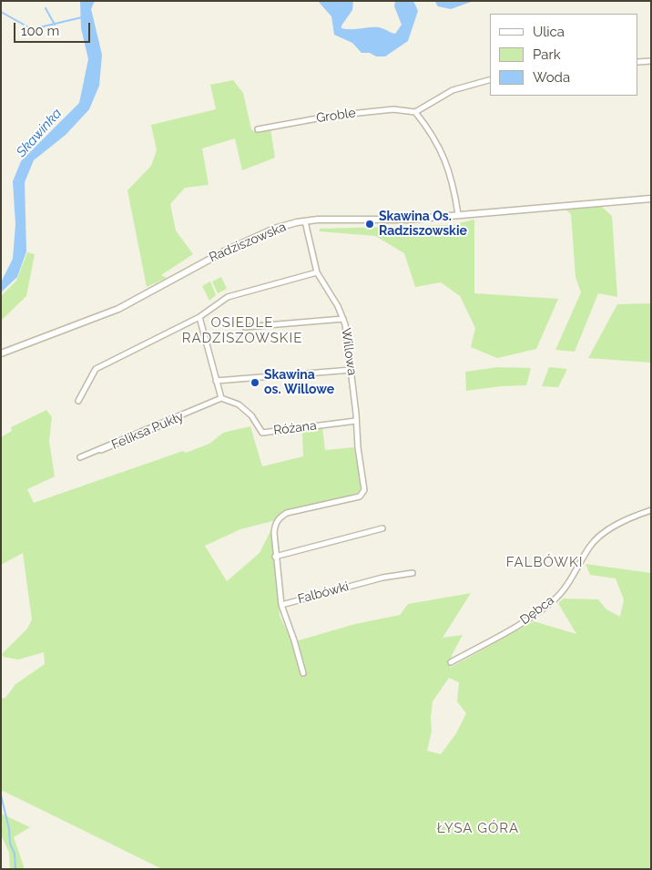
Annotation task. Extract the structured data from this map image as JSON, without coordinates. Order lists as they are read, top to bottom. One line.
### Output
{"streets":{"street":["Groble","Radziszowska","Willowa","Różana","Feliksa Pukły","Falbówki","Dębca"]},"crossings":[["Radziszowska","Willowa"],["Willowa","Różana"],["Willowa","Falbówki"],["Różana","Feliksa Pukły"]],"districts":["OSIEDLE RADZISZOWSKIE","FALBÓWKI","ŁYSA GÓRA"],"water":["Skawinka"],"places":["Skawina Os. Radziszowskie","Skawina os. Willowe"],"legend":["Ulica","Park","Woda"],"scale_bar":"100 m"}
